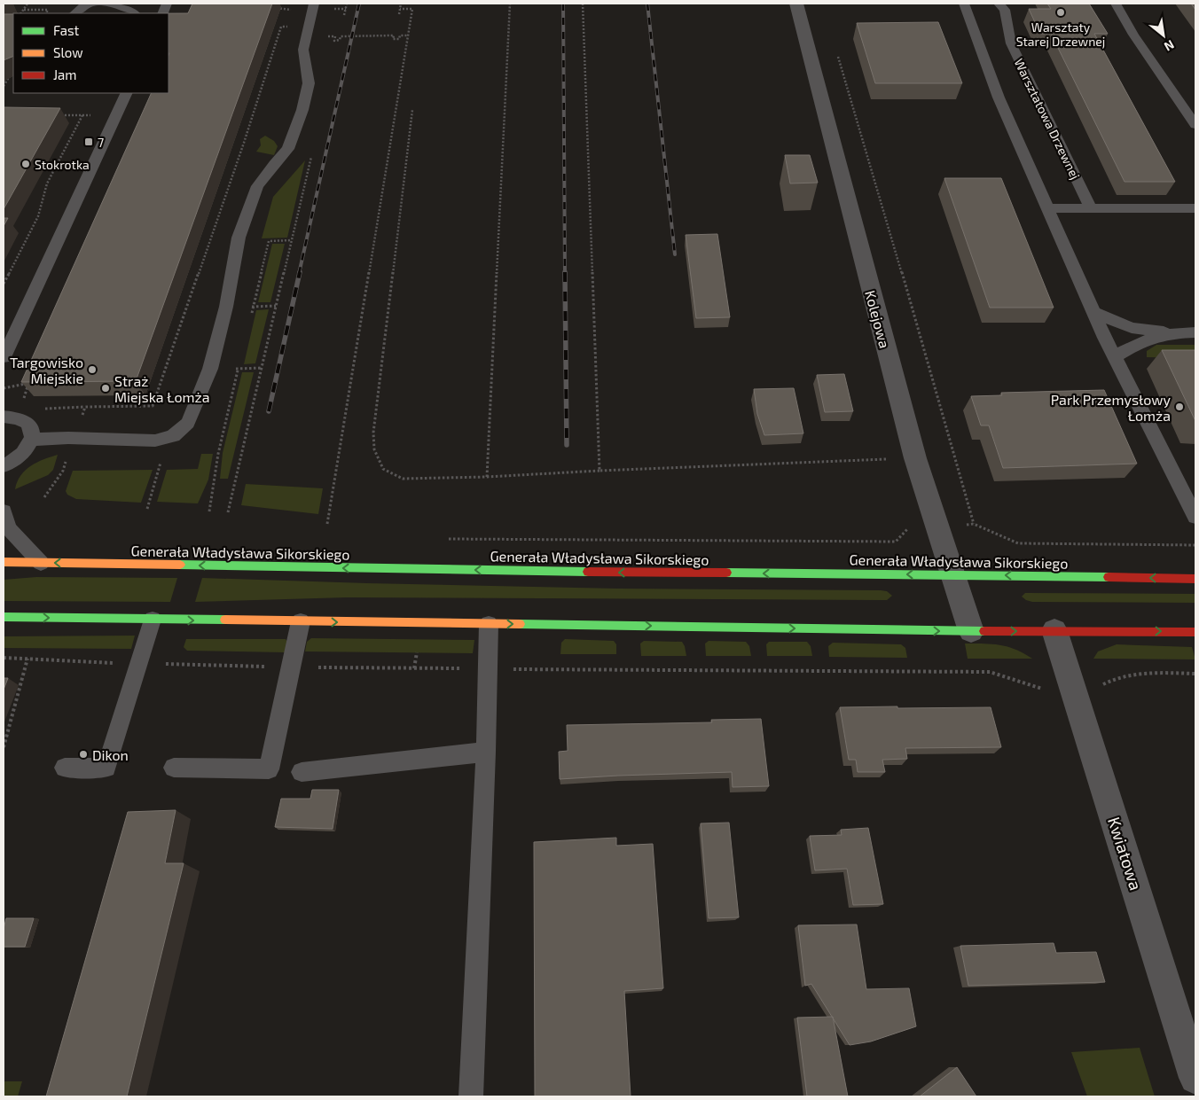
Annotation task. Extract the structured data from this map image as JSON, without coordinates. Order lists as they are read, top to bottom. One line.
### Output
{"streets":{"main road":["Generała Władysława Sikorskiego"],"street":["Kolejowa","Kwiatowa"],"lane":["Warsztatowa Drzewnej"]},"crossings":[["Kolejowa","Generała Władysława Sikorskiego"]],"places":{"other":["Warsztaty Starej Drzewnej","Stokrotka","Targowisko Miejskie","Straż Miejska Łomża","Park Przemysłowy Łomża","Dikon"],"transit":["7"]},"legend":["Fast","Slow","Jam"],"north":"bottom right"}
